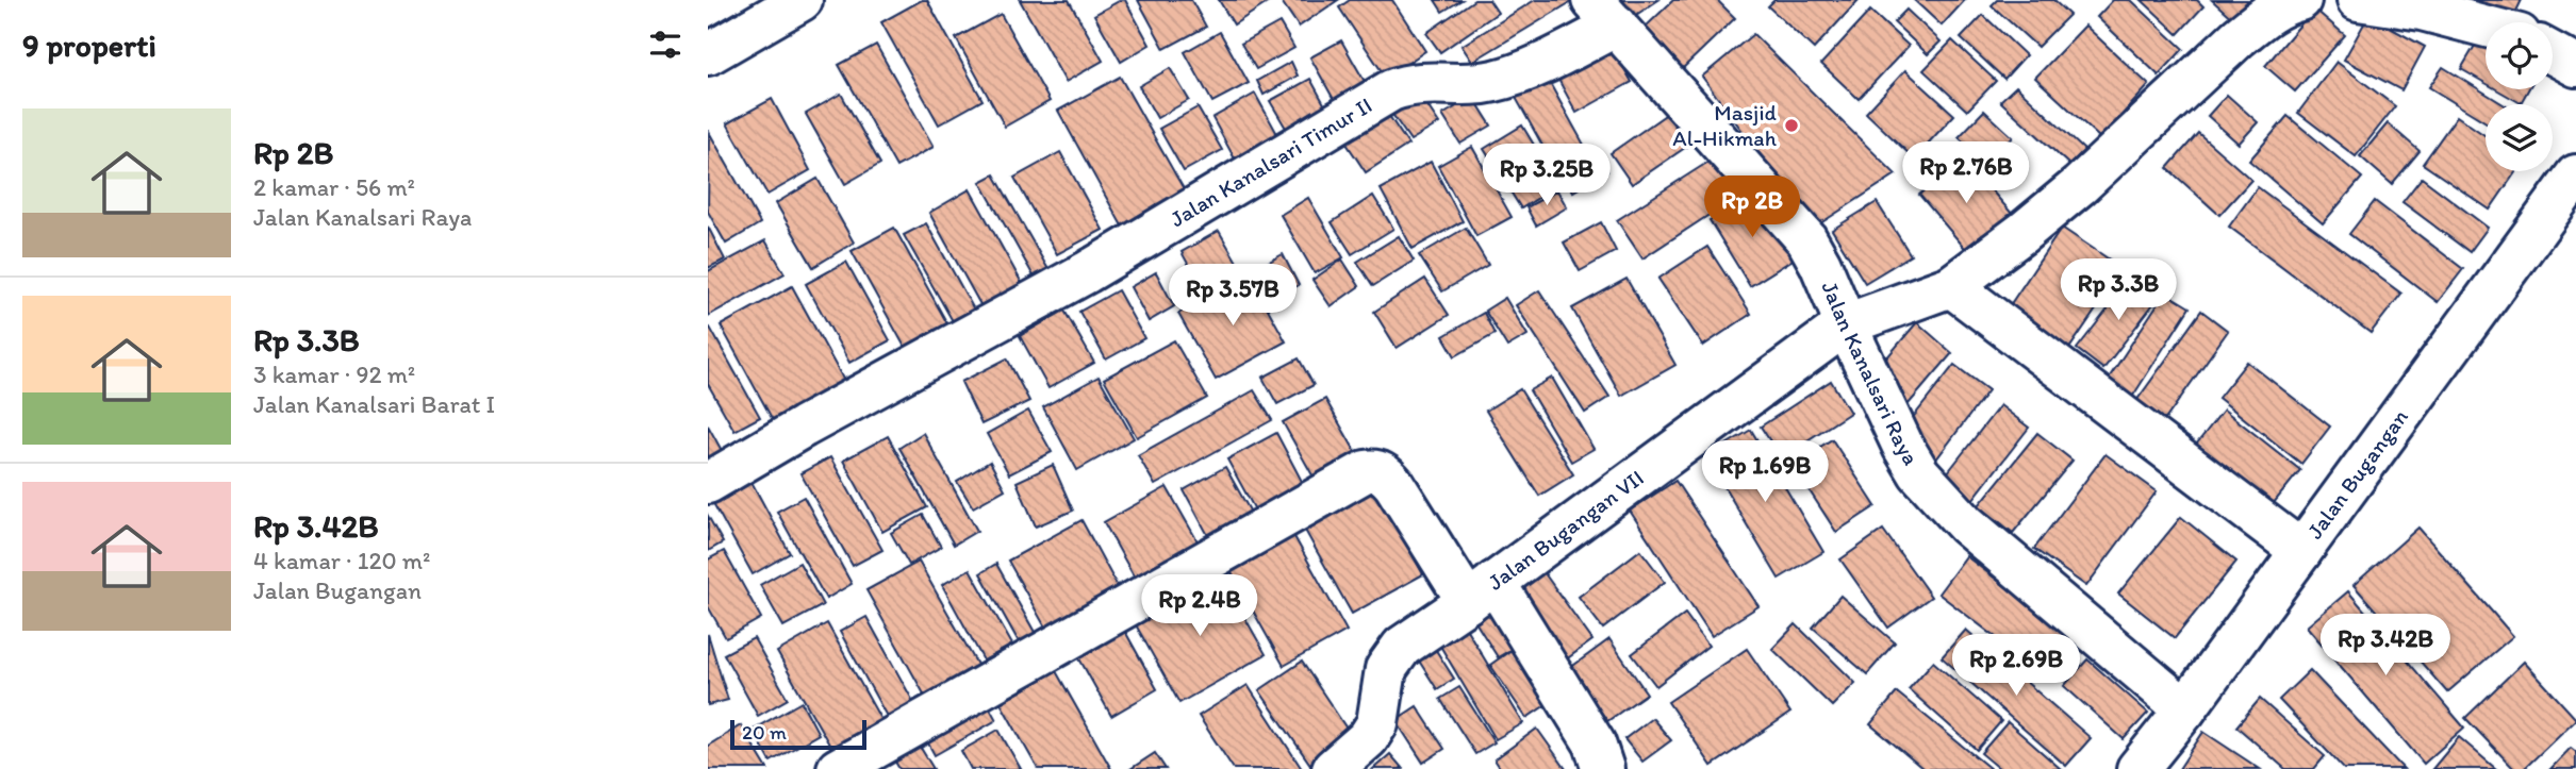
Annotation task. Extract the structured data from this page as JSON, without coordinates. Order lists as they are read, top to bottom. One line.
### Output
{"streets":{"street":["Jalan Kanalsari Timur II","Jalan Kanalsari Raya","Jalan Bugangan","Jalan Bugangan VII"]},"crossings":[["Jalan Kanalsari Timur II","Jalan Kanalsari Raya"],["Jalan Kanalsari Raya","Jalan Bugangan"],["Jalan Kanalsari Raya","Jalan Bugangan VII"]],"places":["Masjid Al-Hikmah"],"scale_bar":"20 m","page":{"heading":"9 properti","list":[{"name":"Rp 2B","note":"2 kamar · 56 m² · Jalan Kanalsari Raya"},{"name":"Rp 3.3B","note":"3 kamar · 92 m² · Jalan Kanalsari Barat I"},{"name":"Rp 3.42B","note":"4 kamar · 120 m² · Jalan Bugangan"}],"price":["Rp 2.76B","Rp 3.25B","Rp 2B","Rp 3.3B","Rp 3.57B","Rp 1.69B","Rp 2.4B","Rp 3.42B","Rp 2.69B"],"scale":"20 m"}}
